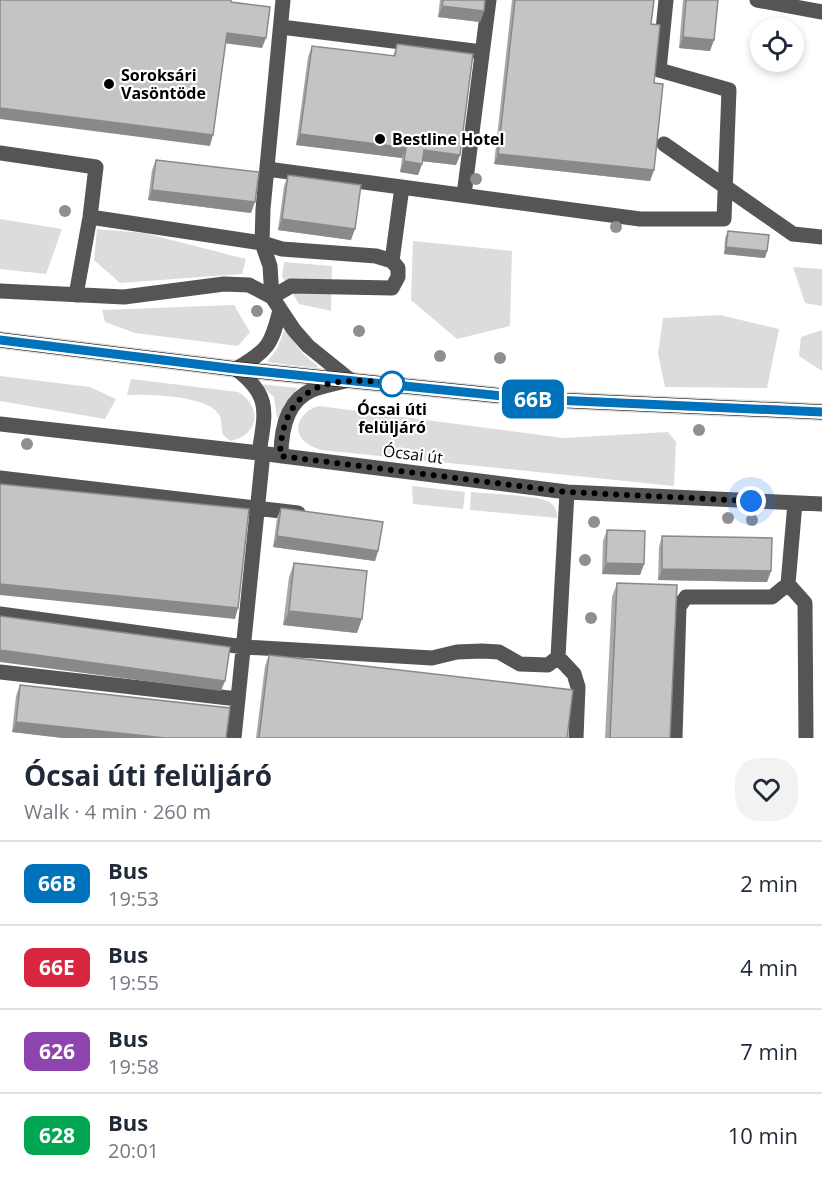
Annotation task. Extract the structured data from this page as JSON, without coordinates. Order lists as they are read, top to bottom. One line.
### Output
{"streets":{"lane":["Ócsai út"]},"places":["Soroksári Vasöntöde","Bestline Hotel","Ócsai úti felüljáró"],"lines":["bus line 66B"],"page":{"on_map":"66B","heading":["Ócsai úti felüljáró","Walk · 4 min · 260 m"],"list":[{"mark":"66B","name":"Bus","note":"19:53","value":"2 min"},{"mark":"66E","name":"Bus","note":"19:55","value":"4 min"},{"mark":"626","name":"Bus","note":"19:58","value":"7 min"},{"mark":"628","name":"Bus","note":"20:01","value":"10 min"}]}}
